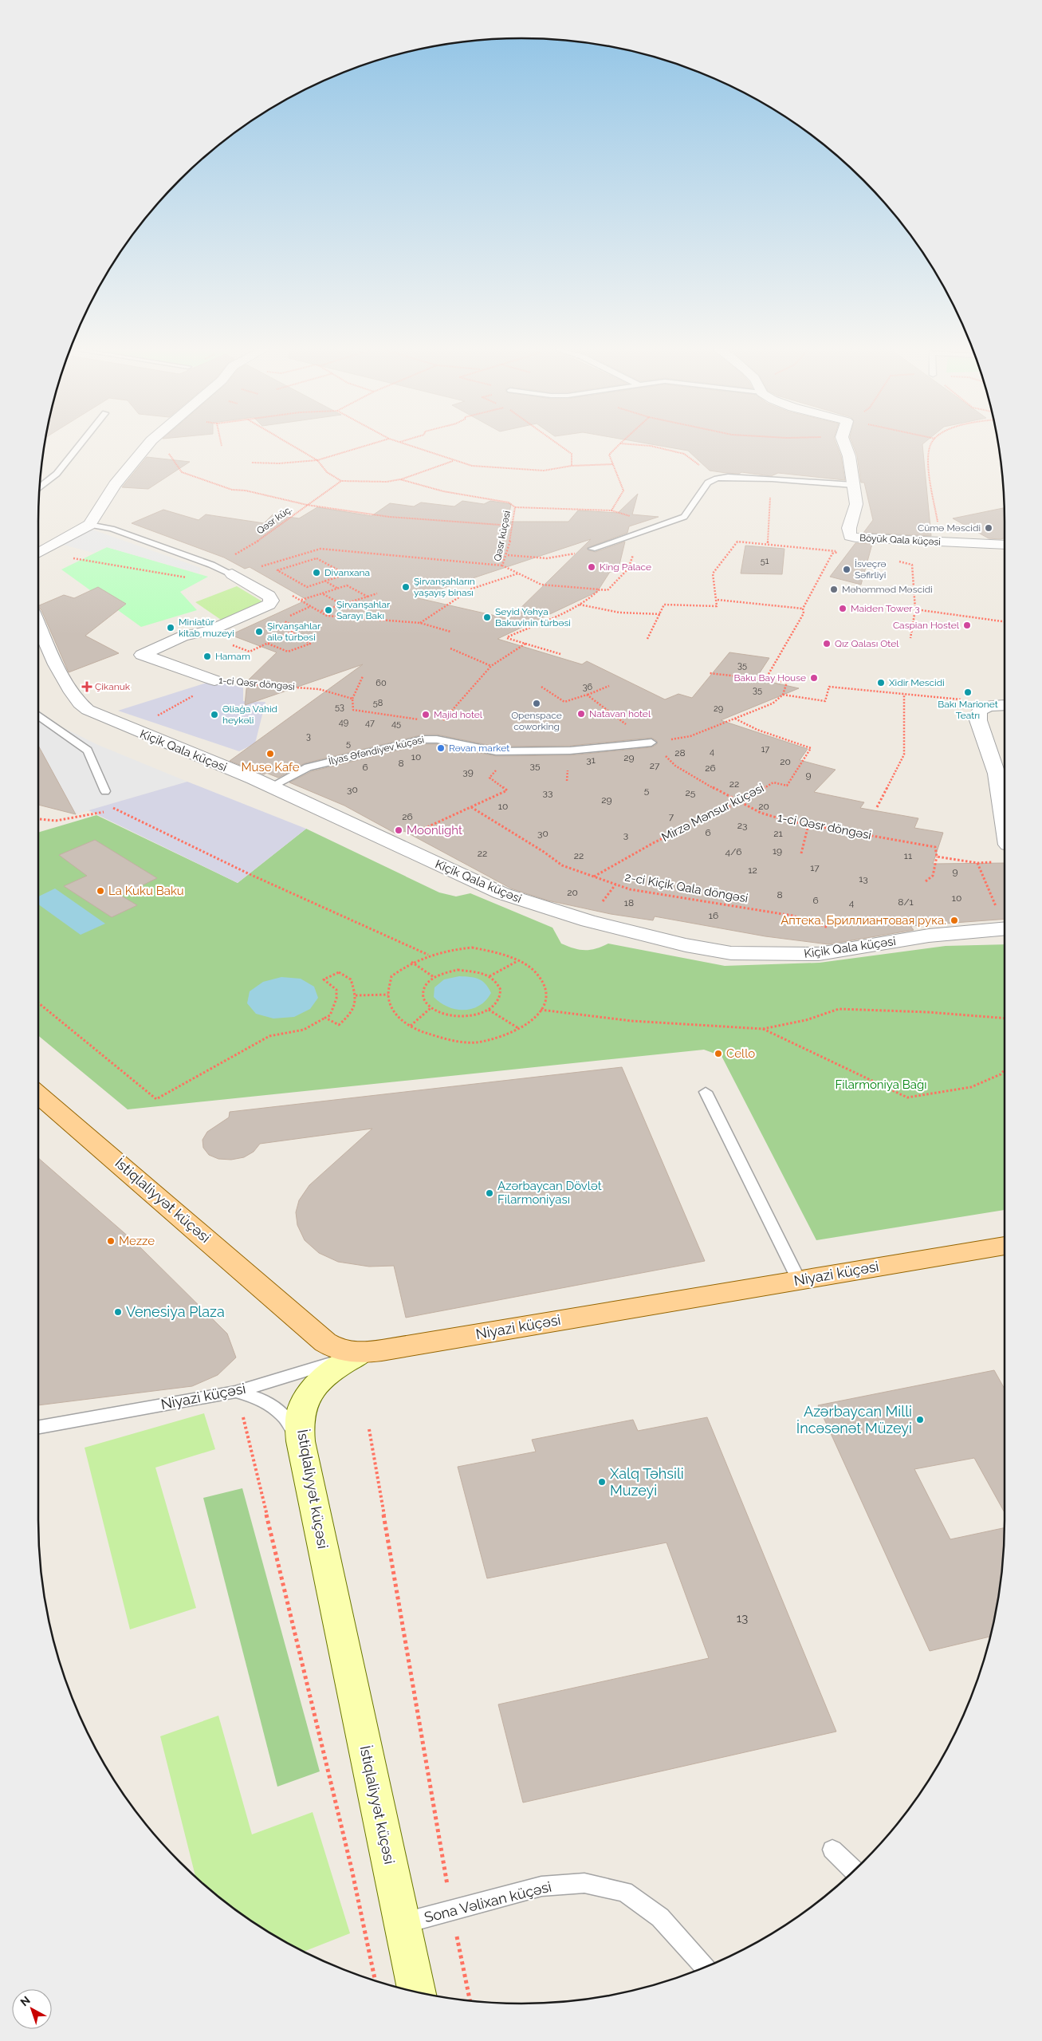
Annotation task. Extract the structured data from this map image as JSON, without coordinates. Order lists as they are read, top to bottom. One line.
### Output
{"streets":{"main road":["İstiqlaliyyət küçəsi","Niyazi küçəsi"],"street":["Böyük Qala küçəsi","1-ci Qəsr döngəsi","Kiçik Qala küçəsi"],"lane":["İlyas Əfəndiyev küçəsi","Sona Vəlixan küçəsi"],"path":["Qəsr küç.","Qəsr küçəsi","Mirzə Mənsur küçəsi","2-ci Kiçik Qala döngəsi"]},"crossings":[["Qəsr küç.","Qəsr küçəsi"],["Qəsr küç.","1-ci Qəsr döngəsi"],["1-ci Qəsr döngəsi","Mirzə Mənsur küçəsi"],["Kiçik Qala küçəsi","İlyas Əfəndiyev küçəsi"],["Kiçik Qala küçəsi","2-ci Kiçik Qala döngəsi"],["Mirzə Mənsur küçəsi","2-ci Kiçik Qala döngəsi"],["İstiqlaliyyət küçəsi","Niyazi küçəsi"],["İstiqlaliyyət küçəsi","Sona Vəlixan küçəsi"]],"parks":["Filarmoniya Bağı"],"places":{"other":["Cümə Məscidi","King Palace","İsveçrə Səfirliyi","Divanxana","Şirvanşahların yaşayış binası","Məhəmməd Məscidi","Maiden Tower 3","Şirvanşahlar Sarayı Bakı","Seyid Yəhya Bakuvinin türbəsi","Caspian Hostel","Miniatür kitab muzeyi","Şirvanşahlar ailə türbəsi","Qız Qalası Otel","Hamam","Baku Bay House","Xidir Mescidi","Bakı Marionet Teatrı","Openspace coworking","Natavan hotel","Əliağa Vahid heykəli","Majid hotel","Rəvan market","Muse Kafe","Moonlight","La Kuku Baku","Аптека. Бриллиантовая рука.","Cello","Azərbaycan Dövlət Filarmoniyası","Mezze","Venesiya Plaza","Azərbaycan Milli İncəsənət Müzeyi","Xalq Təhsili Muzeyi"],"health":["Çikanuk"]},"house_numbers":["51","35","60","36","35","58","53","29","49","47","45","3","5","17","4","28","10","29","31","20","8","35","27","6","26","39","9","22","30","5","33","25","29","10","20","26","7","23","6","30","21","3","19","4/6","22","22","11","17","12","9","13","20","8","10","6","8/1","18","4","16","13"],"north":"top left"}
